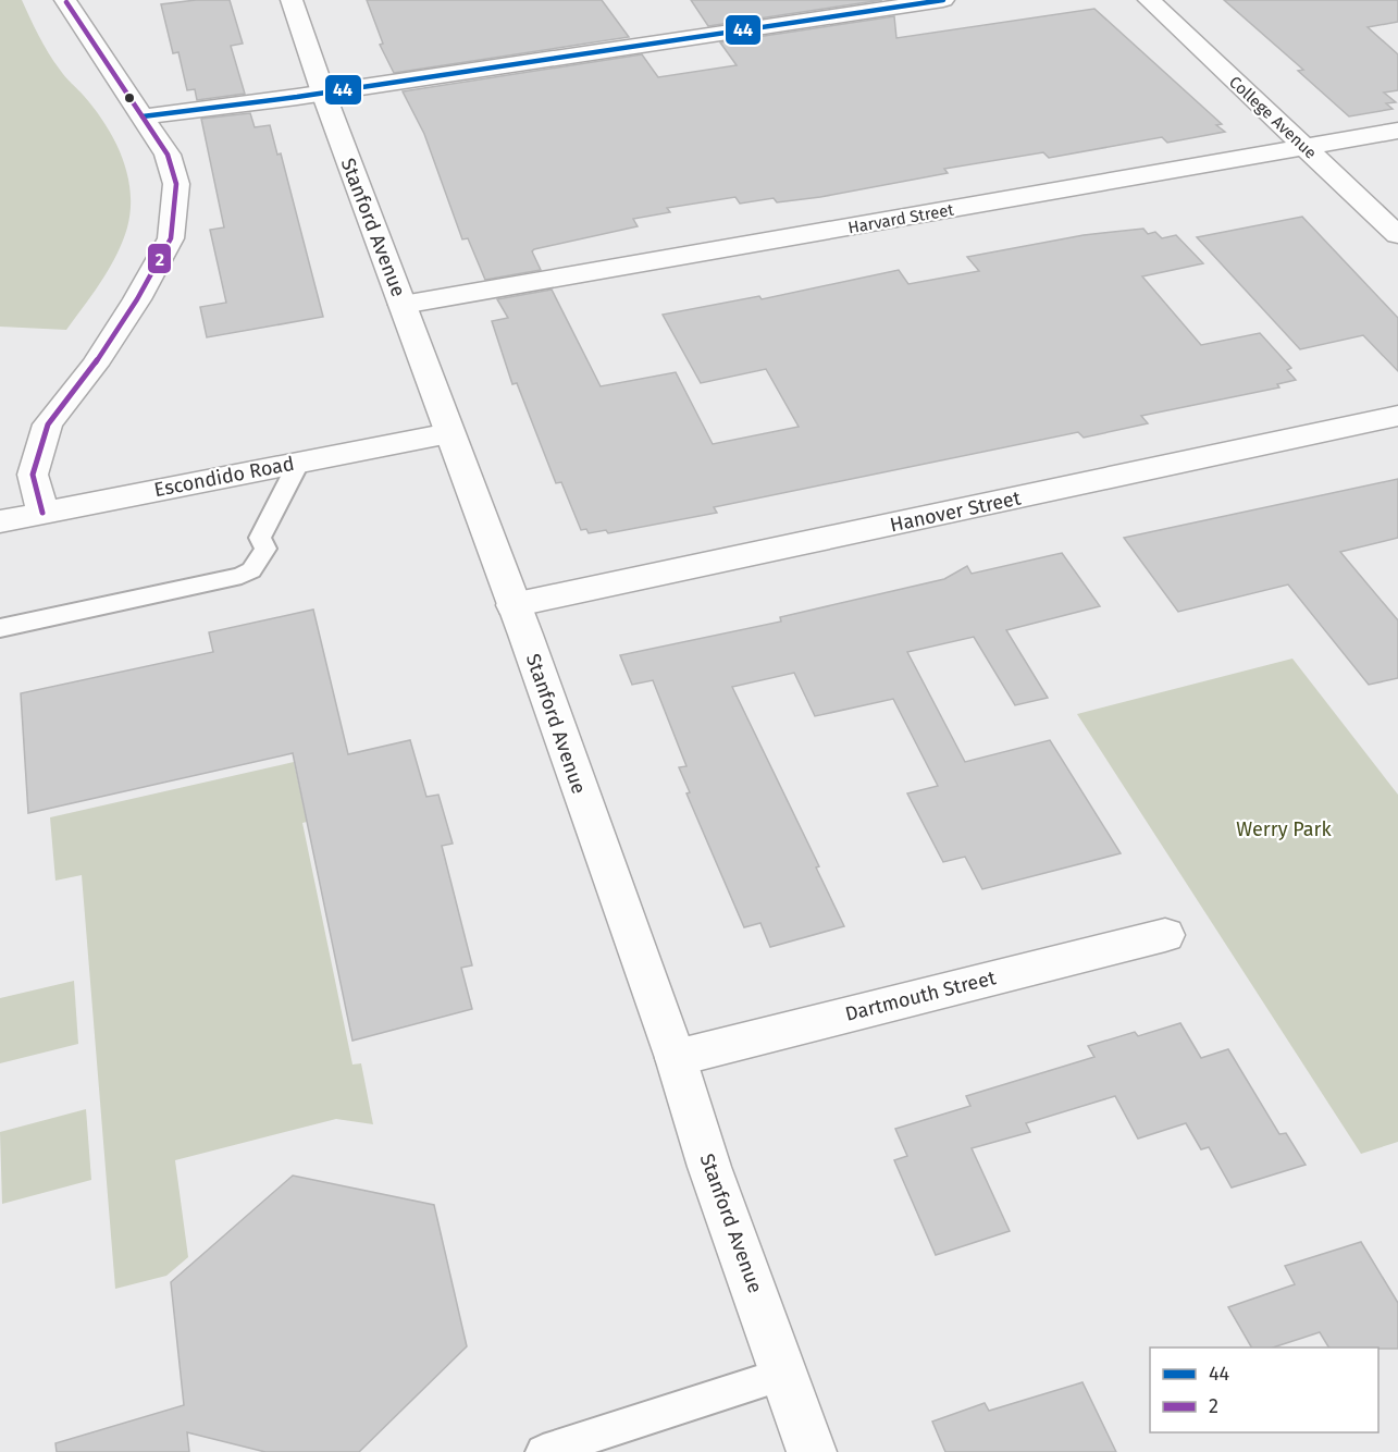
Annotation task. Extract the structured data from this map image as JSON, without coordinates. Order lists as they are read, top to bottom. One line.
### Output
{"streets":{"street":["College Avenue","Harvard Street","Stanford Avenue","Escondido Road","Hanover Street","Dartmouth Street"]},"crossings":[["College Avenue","Harvard Street"],["Harvard Street","Stanford Avenue"],["Stanford Avenue","Escondido Road"],["Stanford Avenue","Hanover Street"],["Stanford Avenue","Dartmouth Street"]],"parks":["Werry Park"],"lines":["transit line 44","transit line 2"],"legend":["44","2"]}
